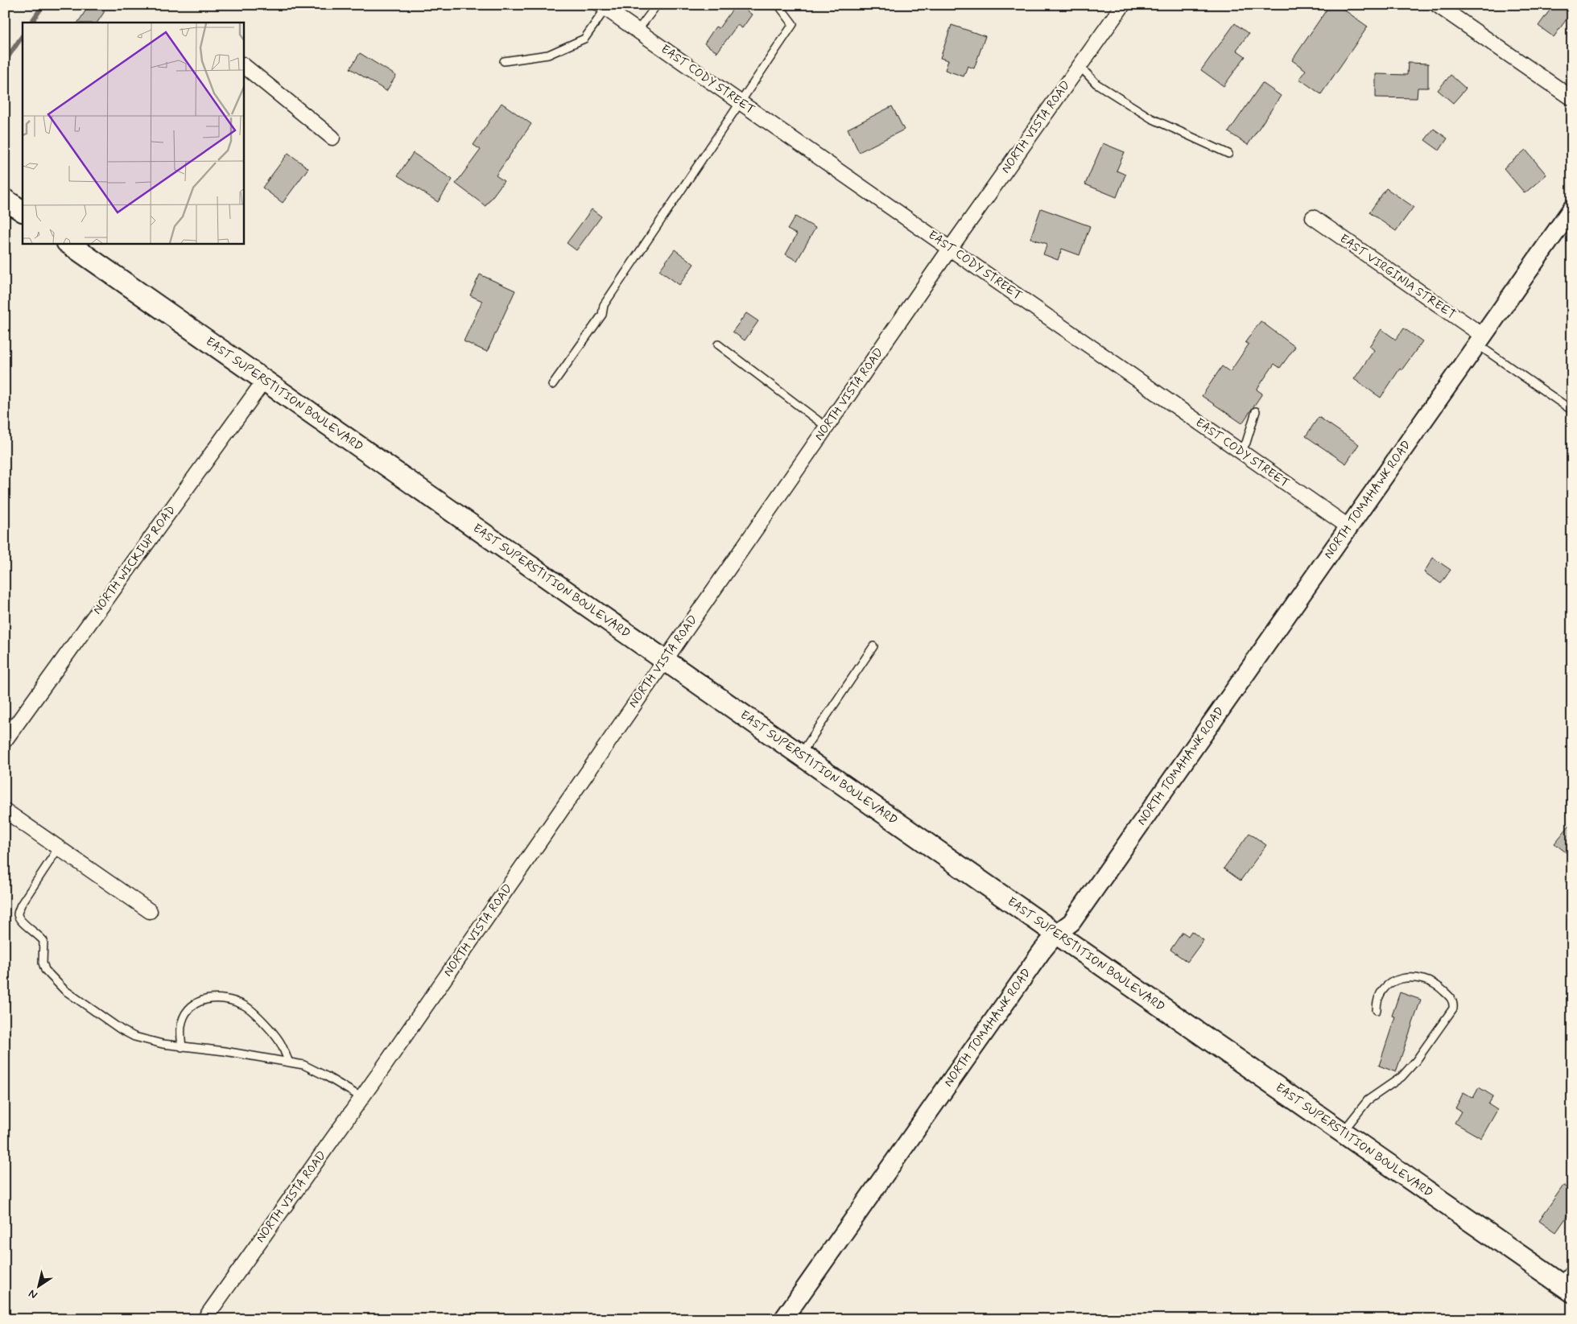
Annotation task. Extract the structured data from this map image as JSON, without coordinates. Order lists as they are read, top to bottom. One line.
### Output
{"streets":{"main road":["EAST SUPERSTITION BOULEVARD"],"street":["EAST CODY STREET","NORTH VISTA ROAD","EAST VIRGINIA STREET","NORTH TOMAHAWK ROAD","NORTH WICKIUP ROAD"]},"crossings":[["EAST CODY STREET","NORTH VISTA ROAD"],["EAST CODY STREET","NORTH TOMAHAWK ROAD"],["NORTH VISTA ROAD","EAST SUPERSTITION BOULEVARD"],["EAST VIRGINIA STREET","NORTH TOMAHAWK ROAD"],["EAST SUPERSTITION BOULEVARD","NORTH TOMAHAWK ROAD"],["EAST SUPERSTITION BOULEVARD","NORTH WICKIUP ROAD"]],"north":"bottom left"}
